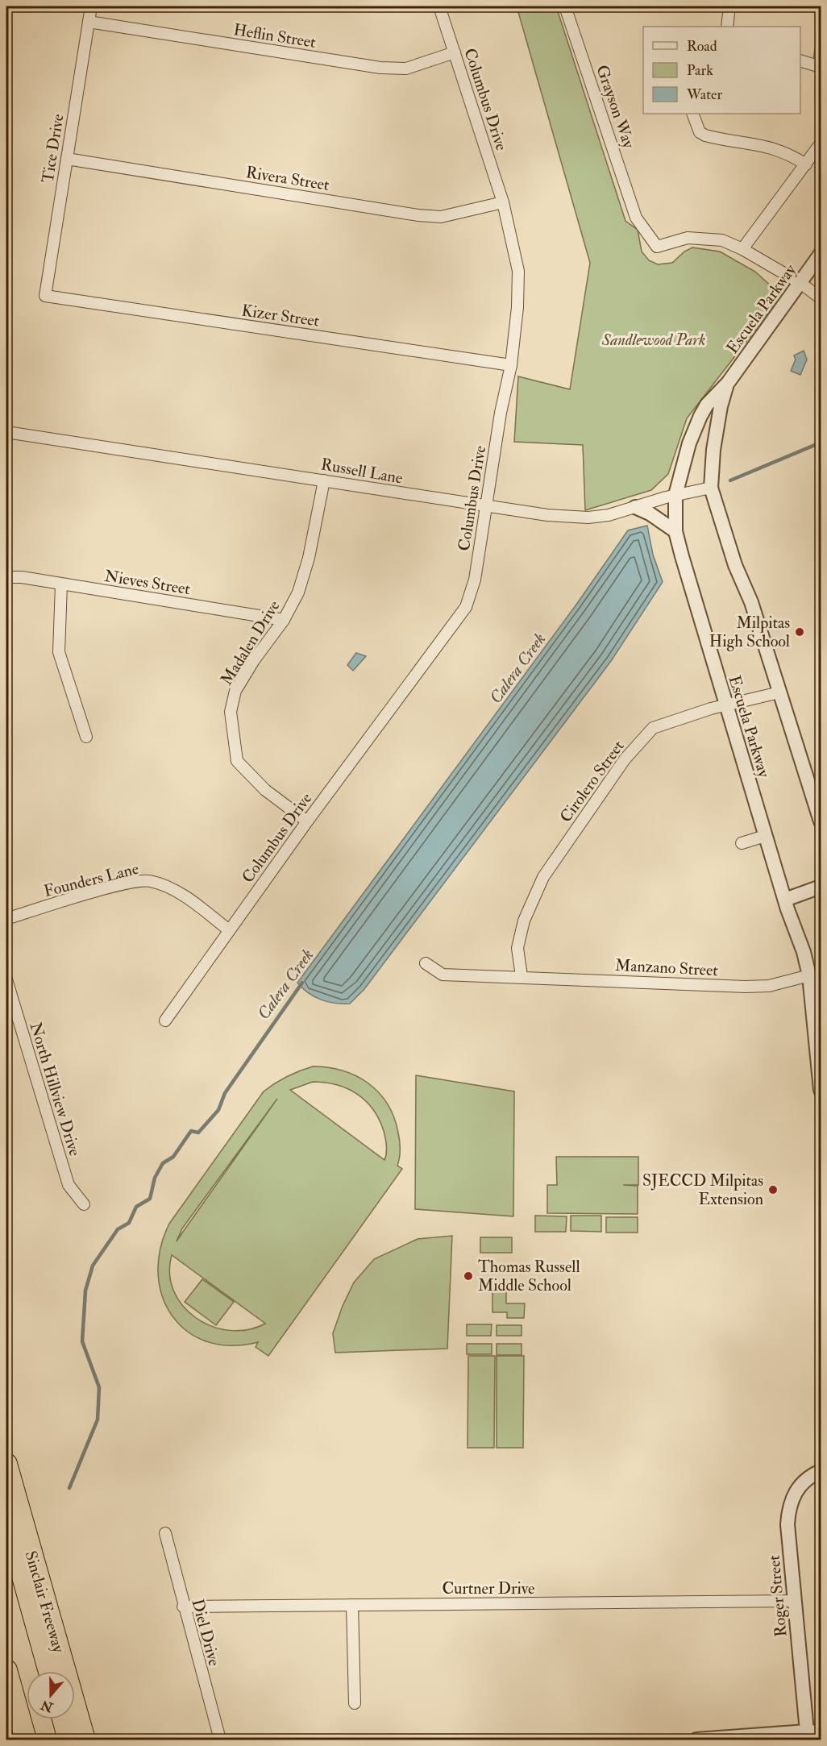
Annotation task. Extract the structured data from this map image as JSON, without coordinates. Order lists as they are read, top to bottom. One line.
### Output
{"streets":{"highway":["Sinclair Freeway"],"street":["Heflin Street","Columbus Drive","Grayson Way","Tice Drive","Rivera Street","Escuela Parkway","Kizer Street","Russell Lane","Nieves Street","Madalen Drive","Cirolero Street","Founders Lane","Manzano Street","North Hillview Drive","Curtner Drive","Roger Street","Diel Drive"]},"crossings":[["Heflin Street","Columbus Drive"],["Heflin Street","Tice Drive"],["Columbus Drive","Rivera Street"],["Columbus Drive","Kizer Street"],["Columbus Drive","Russell Lane"],["Columbus Drive","Madalen Drive"],["Columbus Drive","Founders Lane"],["Tice Drive","Rivera Street"],["Tice Drive","Kizer Street"],["Escuela Parkway","Russell Lane"],["Escuela Parkway","Cirolero Street"],["Escuela Parkway","Manzano Street"],["Russell Lane","Madalen Drive"],["Nieves Street","Madalen Drive"],["Cirolero Street","Manzano Street"],["Curtner Drive","Roger Street"],["Curtner Drive","Diel Drive"]],"water":["Calera Creek"],"parks":["Sandlewood Park"],"places":["Milpitas High School","SJECCD Milpitas Extension","Thomas Russell Middle School"],"legend":["Road","Park","Water"],"north":"bottom"}
